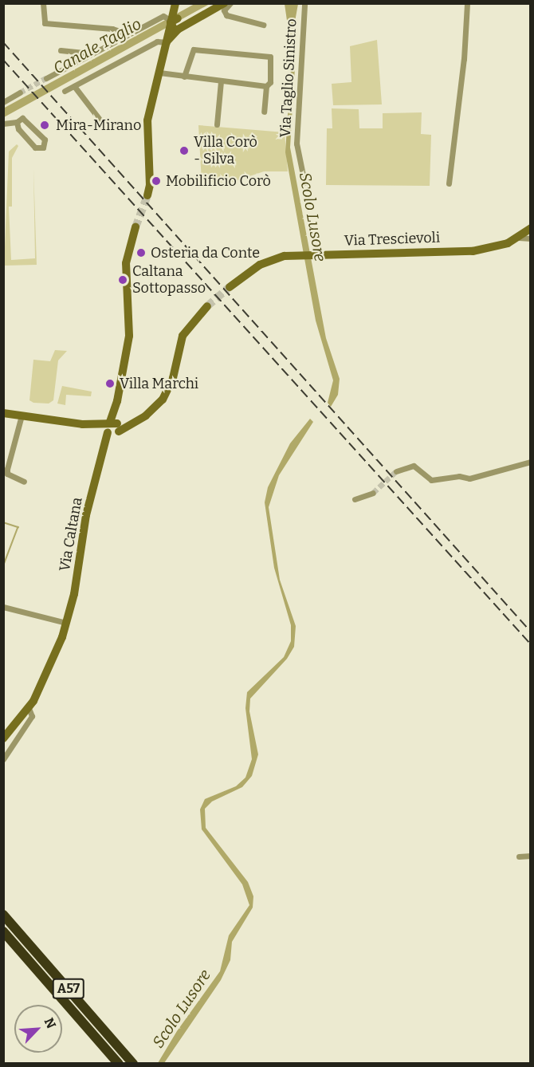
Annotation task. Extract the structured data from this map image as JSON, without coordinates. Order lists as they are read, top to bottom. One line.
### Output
{"streets":{"highway":["A57"],"main road":["Via Trescievoli","Via Caltana"],"street":["Via Taglio Sinistro"]},"water":["Canale Taglio","Scolo Lusore"],"places":["Mira-Mirano","Villa Corò - Silva","Mobilificio Corò","Osteria da Conte","Caltana Sottopasso","Villa Marchi"],"north":"top right"}
